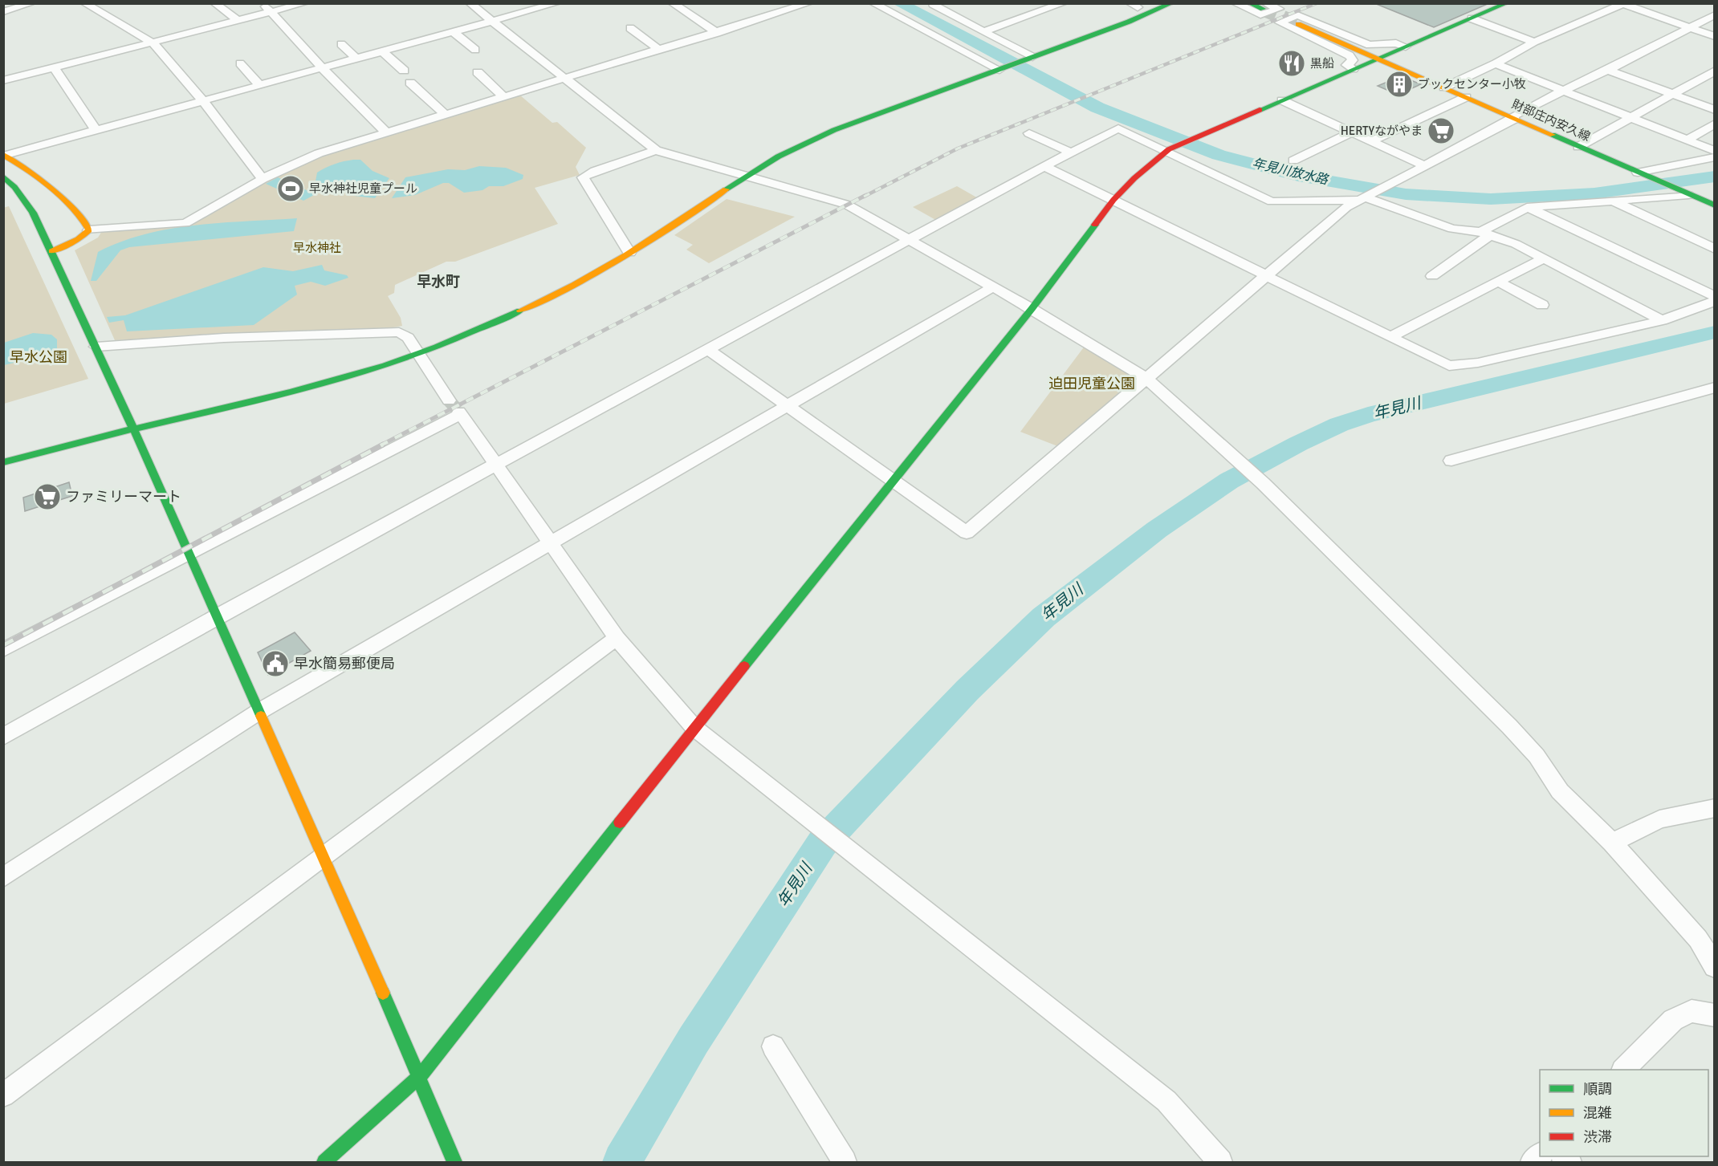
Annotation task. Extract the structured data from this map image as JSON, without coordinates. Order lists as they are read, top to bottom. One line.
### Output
{"streets":{"street":["財部庄内安久線"]},"districts":["早水町"],"water":["年見川放水路","年見川"],"parks":["早水神社","早水公園","迫田児童公園"],"places":{"restaurant":["黒船"],"building":["ブックセンター小牧"],"supermarket":["HERTYながやま","ファミリーマート"],"sports":["早水神社児童プール"],"public building":["早水簡易郵便局"]},"legend":["順調","混雑","渋滞"]}
